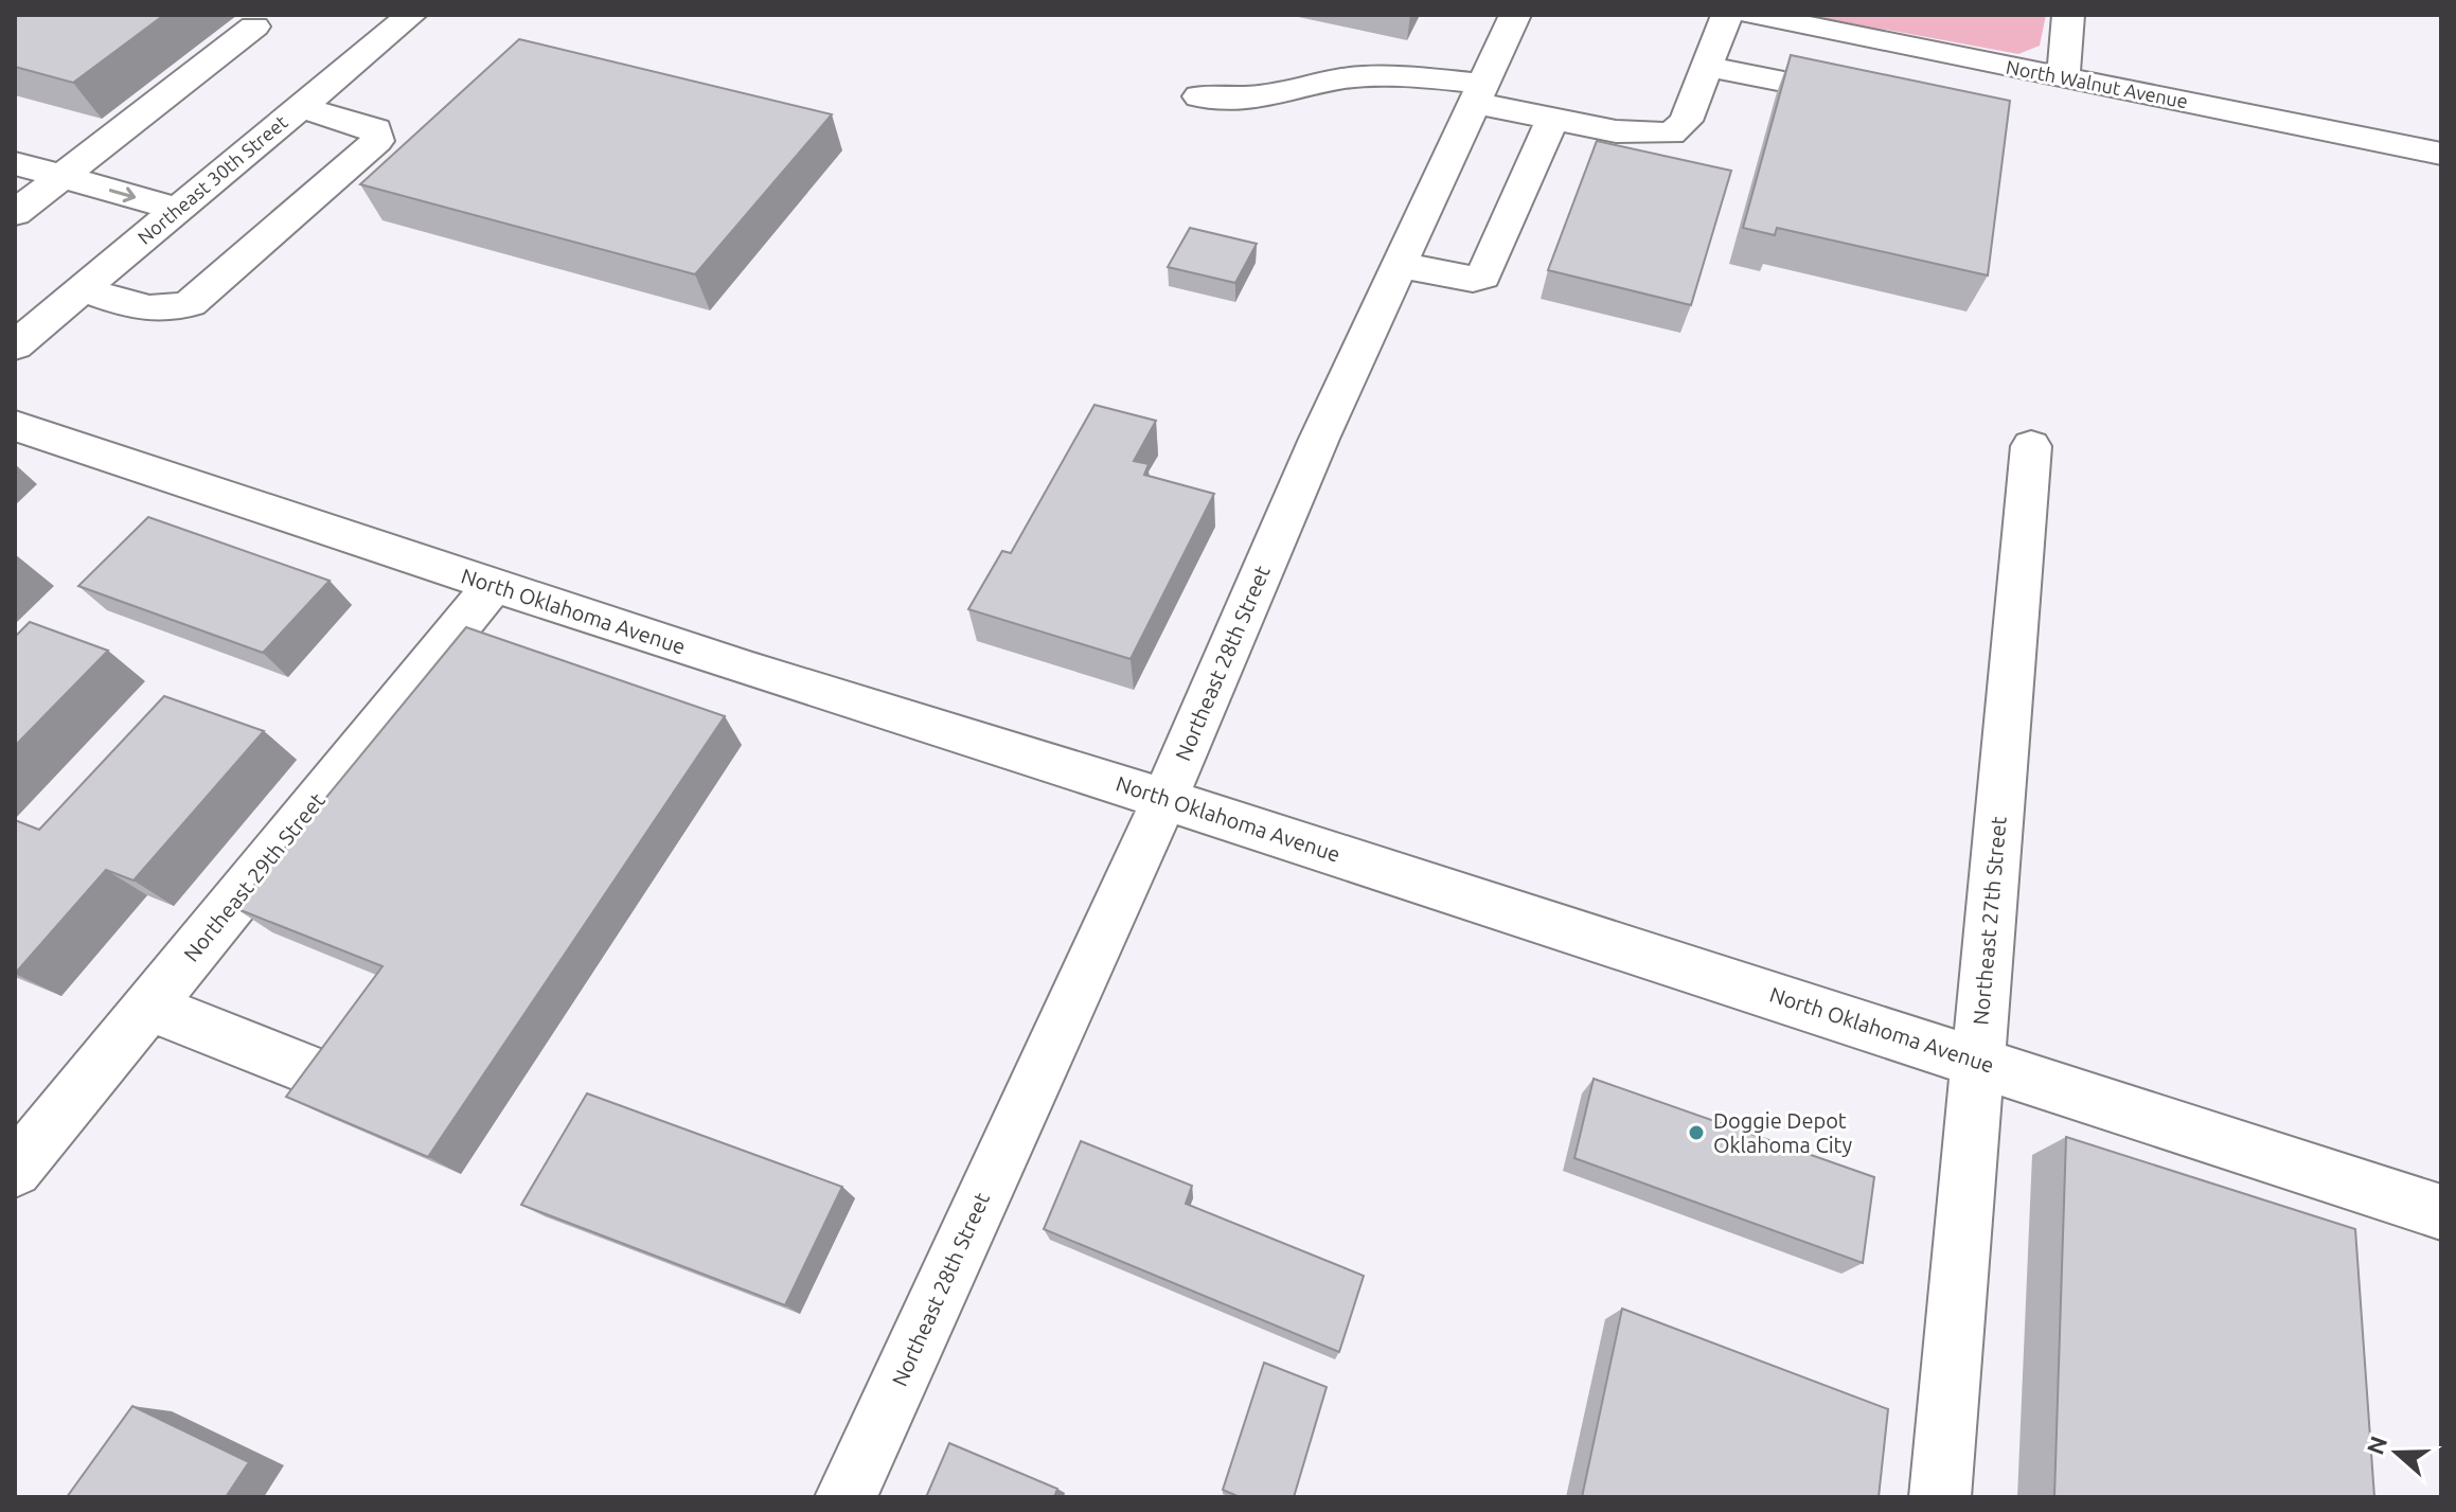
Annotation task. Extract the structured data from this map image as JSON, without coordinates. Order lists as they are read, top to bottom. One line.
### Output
{"streets":{"street":["North Walnut Avenue","Northeast 30th Street","North Oklahoma Avenue","Northeast 28th Street","Northeast 29th Street","Northeast 27th Street"]},"crossings":[["North Oklahoma Avenue","Northeast 28th Street"],["North Oklahoma Avenue","Northeast 29th Street"],["North Oklahoma Avenue","Northeast 27th Street"]],"places":["Doggie Depot Oklahoma City"],"north":"left"}
